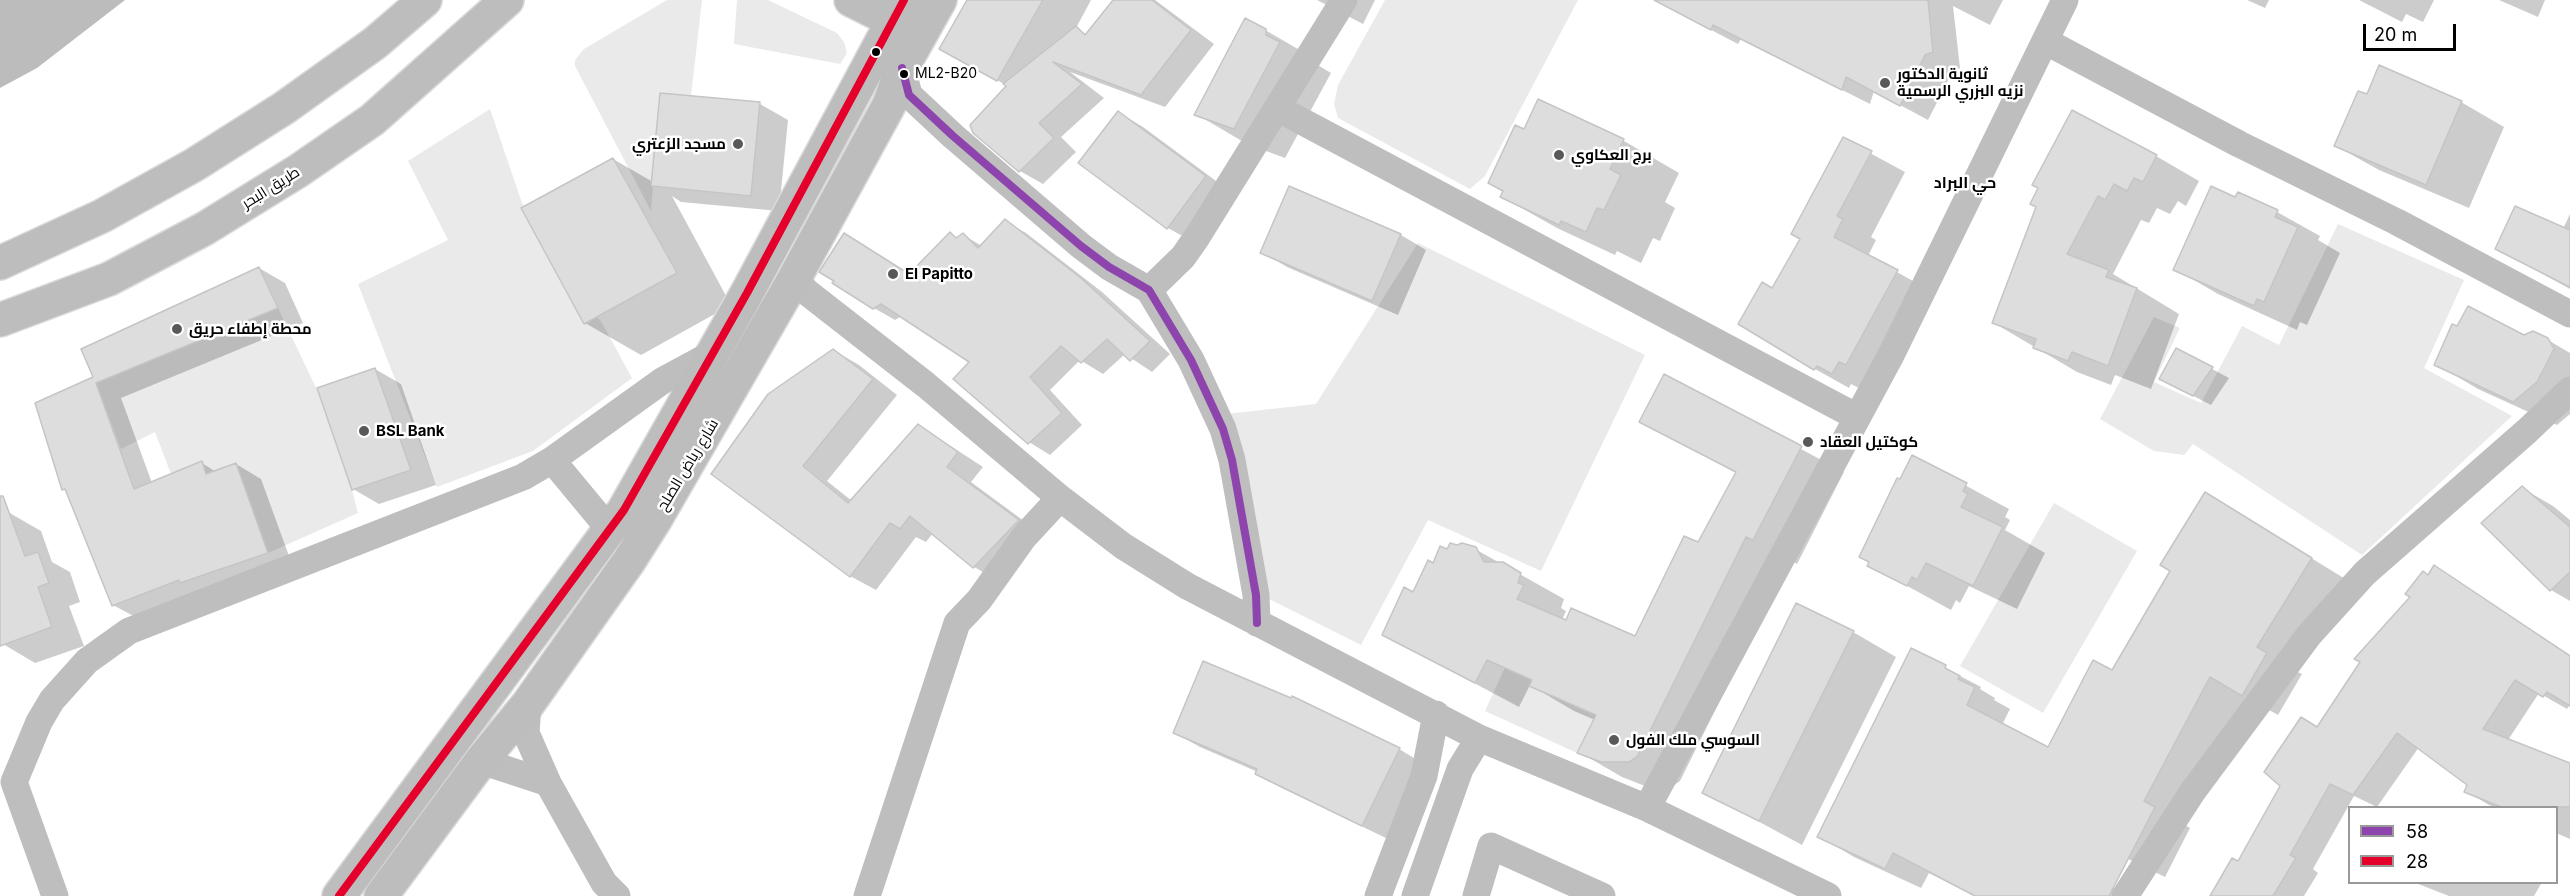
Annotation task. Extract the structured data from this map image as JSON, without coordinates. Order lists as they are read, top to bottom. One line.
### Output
{"streets":{"main road":["طريق البحر","شارع رياض الصلح"]},"districts":["حي البراد"],"places":["ML2-B20","ثانوية الدكتور نزيه البزري الرسمية","مسجد الزعتري","برج العكاوي","El Papitto","محطة إطفاء حريق","BSL Bank","كوكتيل العقاد","السوسي ملك الفول"],"lines":["transit line 28","transit line 58"],"legend":["58","28"],"scale_bar":"20 m"}
